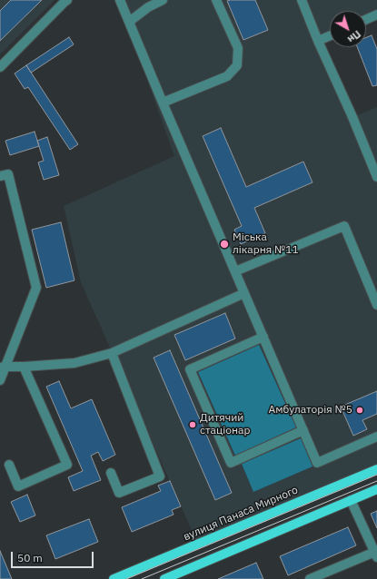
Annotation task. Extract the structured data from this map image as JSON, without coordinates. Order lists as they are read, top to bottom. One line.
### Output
{"streets":{"main road":["вулиця Панаса Мирного"]},"places":["Міська лікарня №11","Амбулаторія №5","Дитячий стаціонар"],"scale_bar":"50 m","north":"bottom right"}
